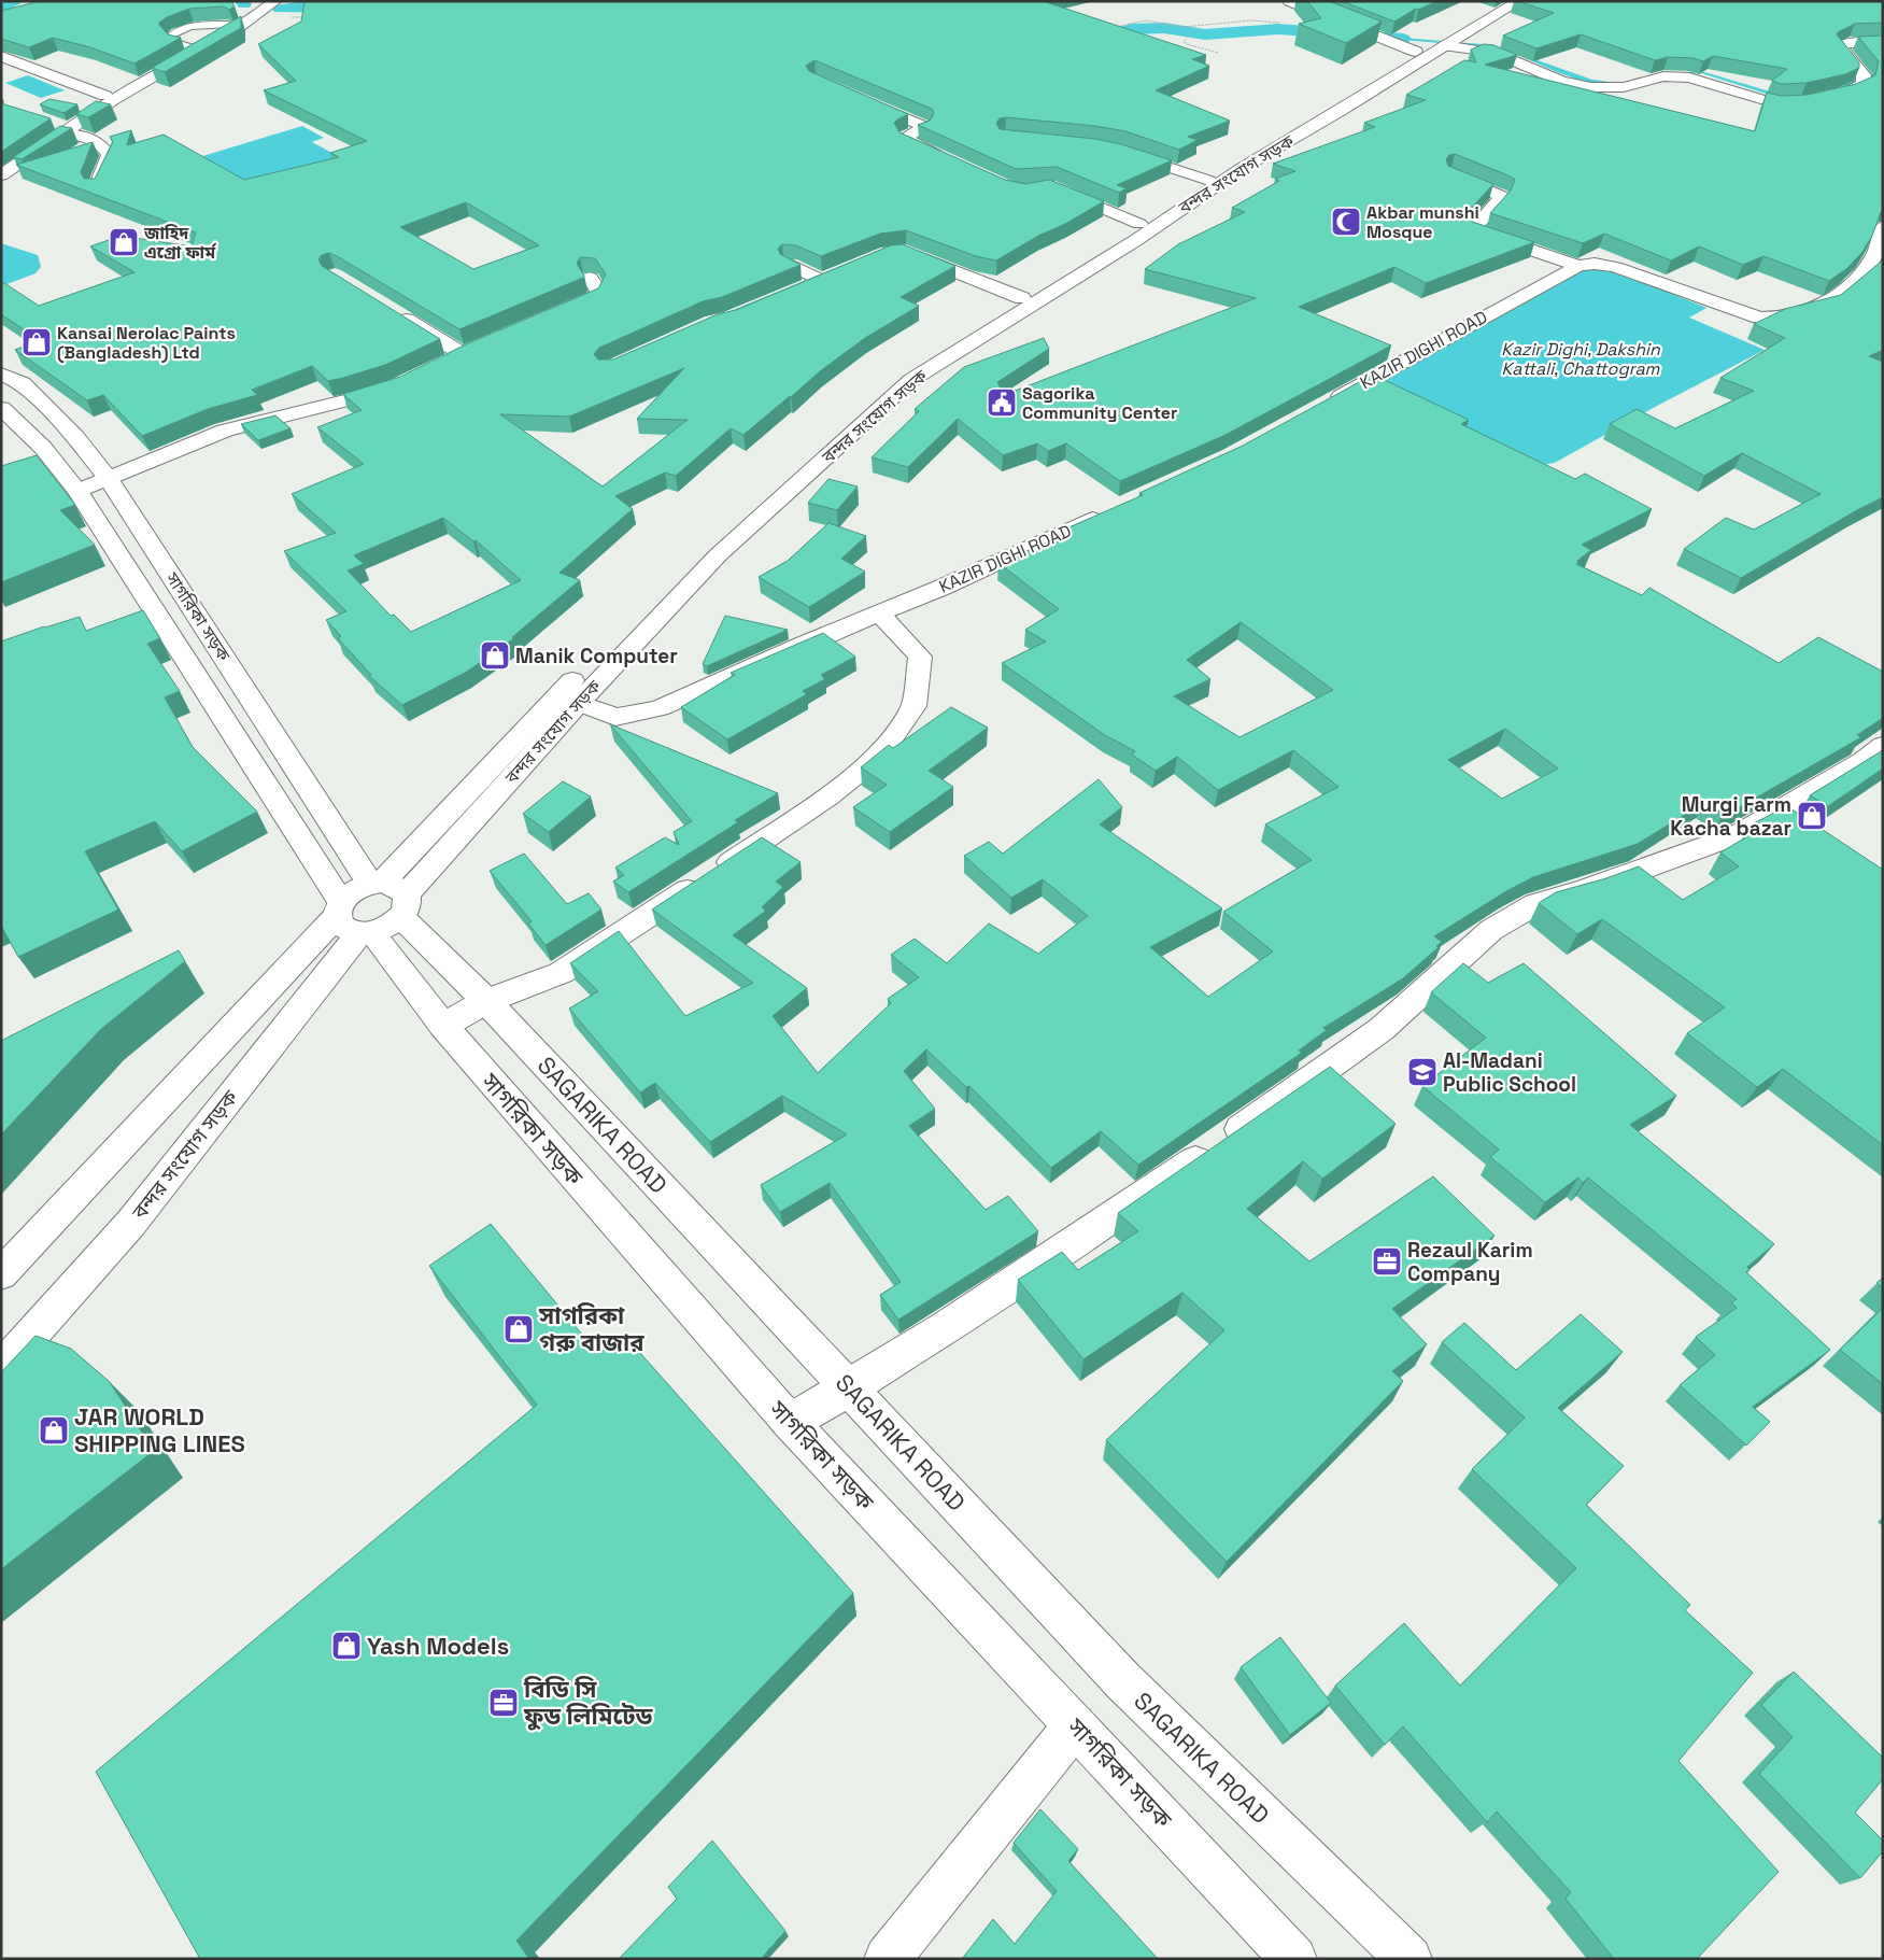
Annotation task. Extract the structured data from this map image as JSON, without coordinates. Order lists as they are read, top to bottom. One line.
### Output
{"streets":{"main road":["বন্দর সংযোগ সড়ক","KAZIR DIGHI ROAD","সাগরিকা সড়ক","SAGARIKA ROAD"]},"crossings":[["বন্দর সংযোগ সড়ক","KAZIR DIGHI ROAD"],["বন্দর সংযোগ সড়ক","সাগরিকা সড়ক"],["বন্দর সংযোগ সড়ক","SAGARIKA ROAD"],["সাগরিকা সড়ক","SAGARIKA ROAD"]],"water":["Kazir Dighi, Dakshin Kattali, Chattogram"],"places":{"mosque":["Akbar munshi Mosque"],"shop":["জাহিদ এগ্রো ফার্ম","Kansai Nerolac Paints (Bangladesh) Ltd","Manik Computer","Murgi Farm Kacha bazar","সাগরিকা গরু বাজার","JAR WORLD SHIPPING LINES","Yash Models"],"public building":["Sagorika Community Center"],"school or university":["Al-Madani Public School"],"office":["Rezaul Karim Company","বিডি সি ফুড লিমিটেড"]}}
